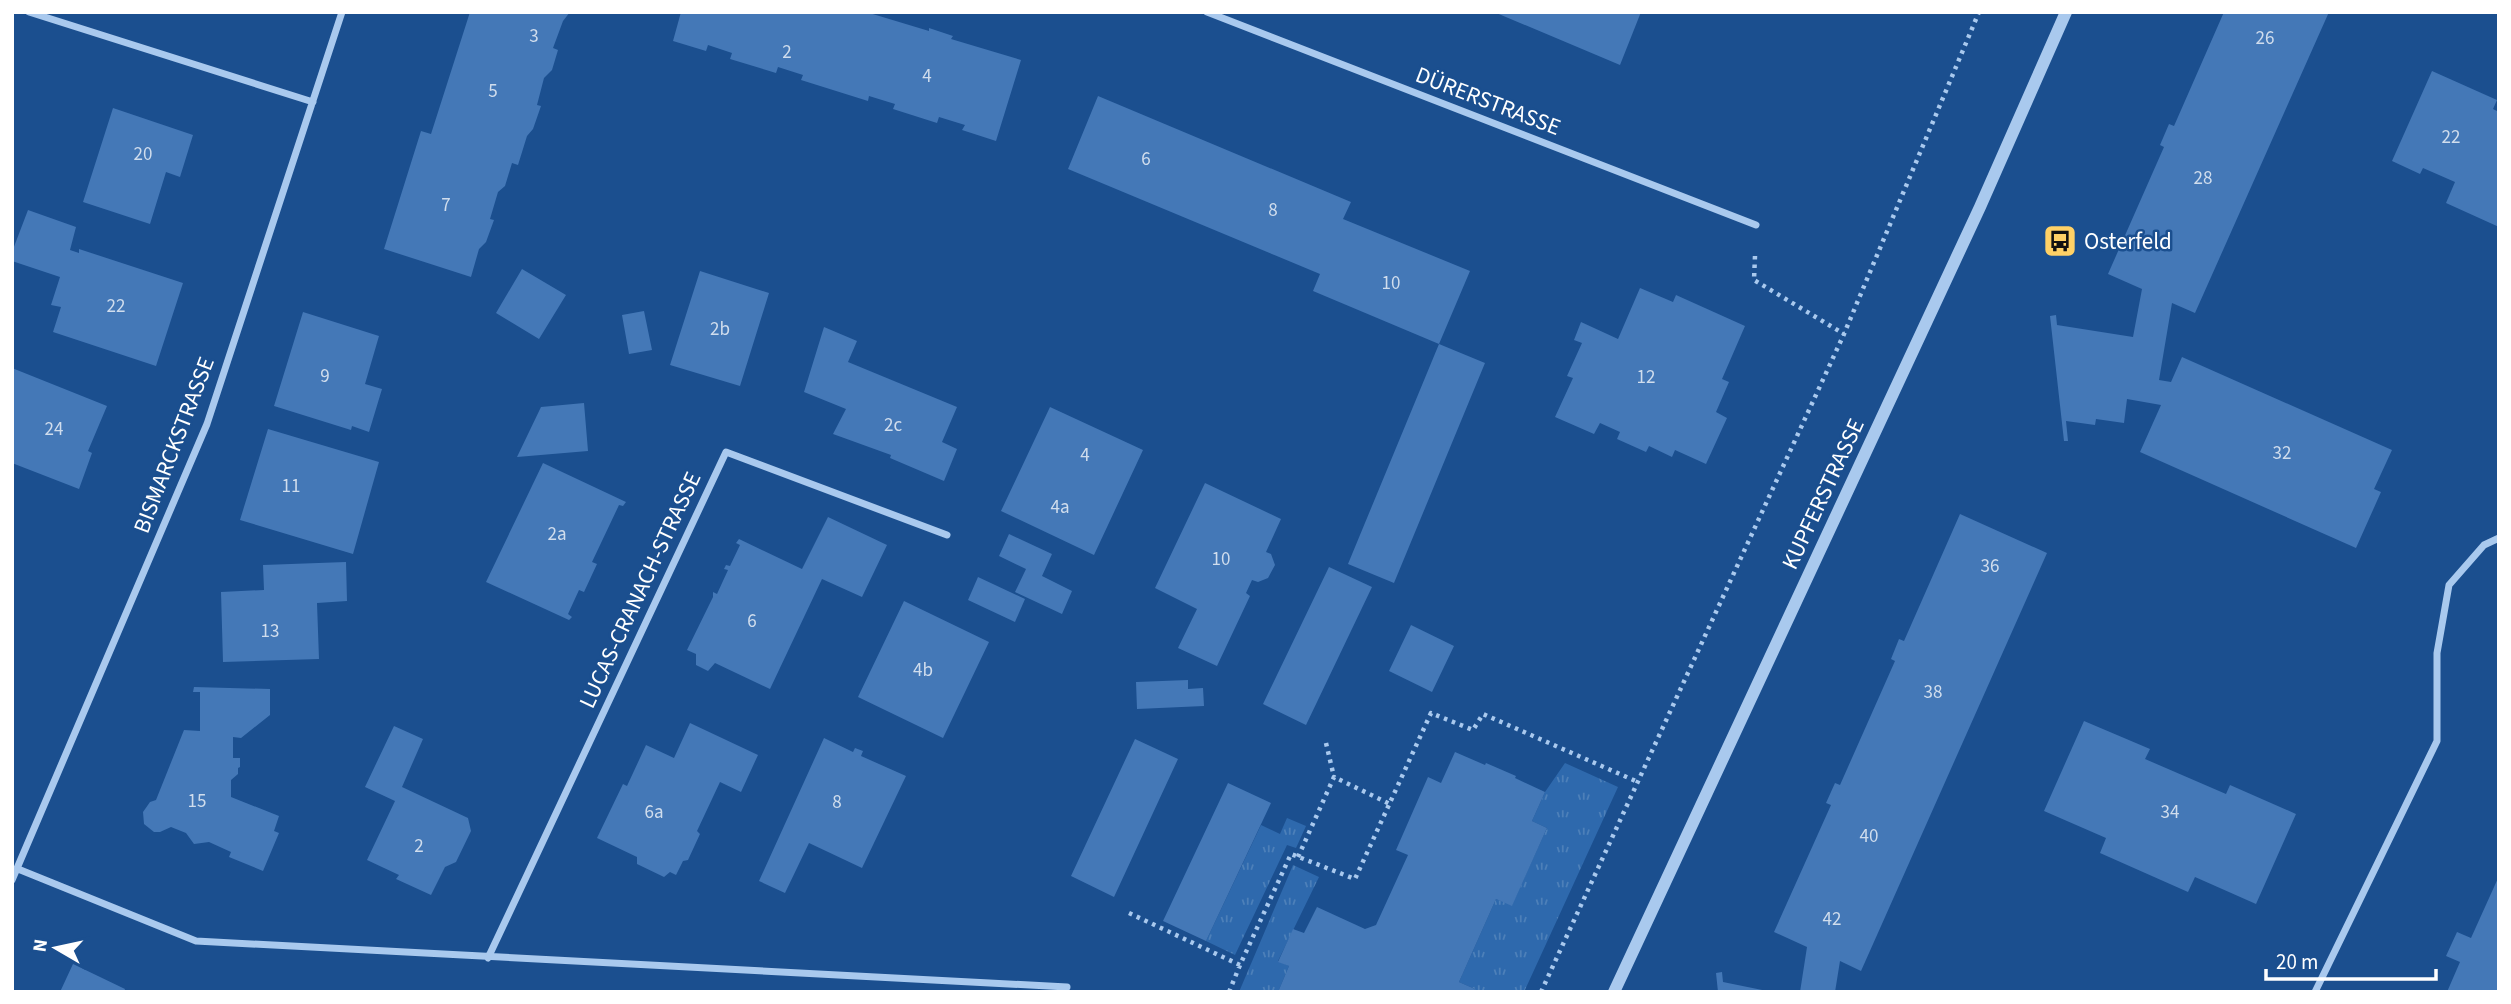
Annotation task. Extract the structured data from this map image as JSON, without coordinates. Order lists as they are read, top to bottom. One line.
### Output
{"streets":{"street":["DÜRERSTRASSE","BISMARCKSTRASSE","KUPFERSTRASSE","LUCAS-CRANACH-STRASSE"]},"places":{"bus stop":["Osterfeld"]},"house_numbers":["3","26","2","4","5","22","20","6","28","7","8","10","22","2b","9","12","2c","24","32","4","11","4a","2a","10","36","6","13","4b","38","15","8","6a","34","40","2","42"],"scale_bar":"20 m","north":"left"}
